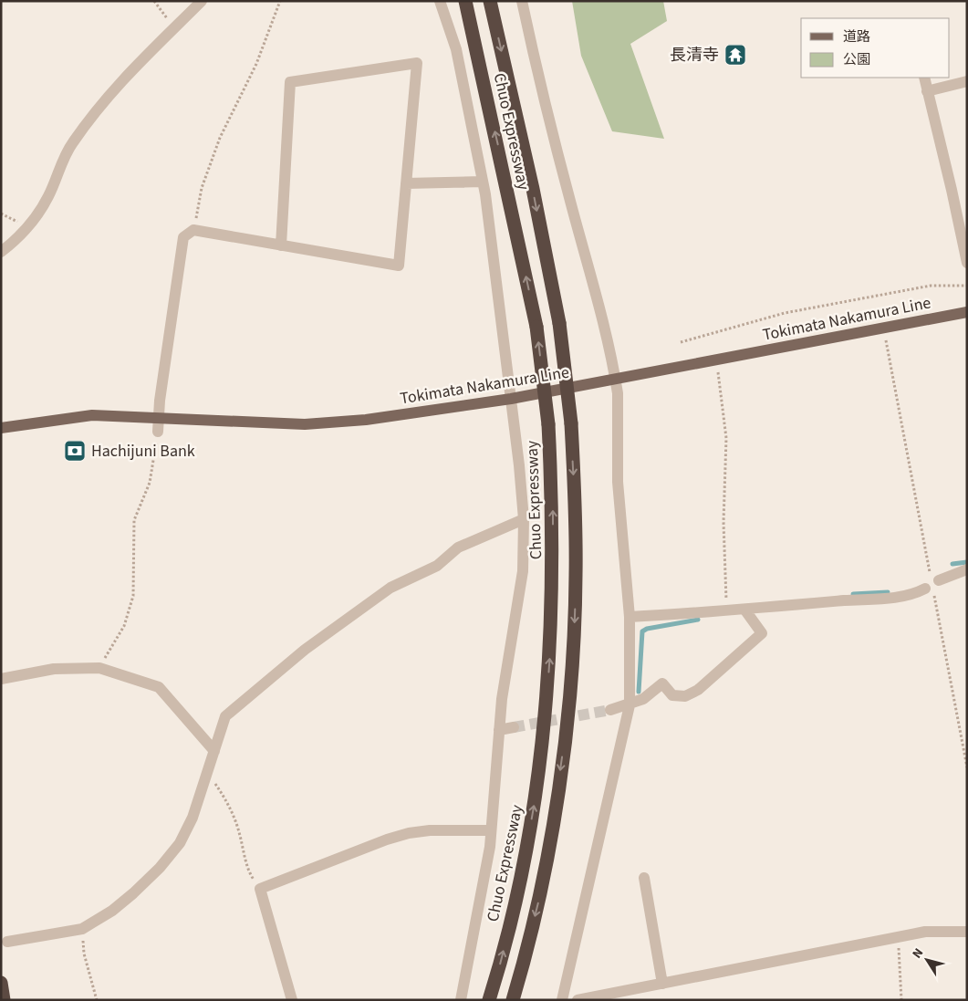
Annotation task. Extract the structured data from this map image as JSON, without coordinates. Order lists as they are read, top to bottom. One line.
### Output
{"streets":{"highway":["Chuo Expressway"],"main road":["Tokimata Nakamura Line"]},"places":{"temple":["長清寺"],"bank":["Hachijuni Bank"]},"legend":["道路","公園"],"north":"top left"}
